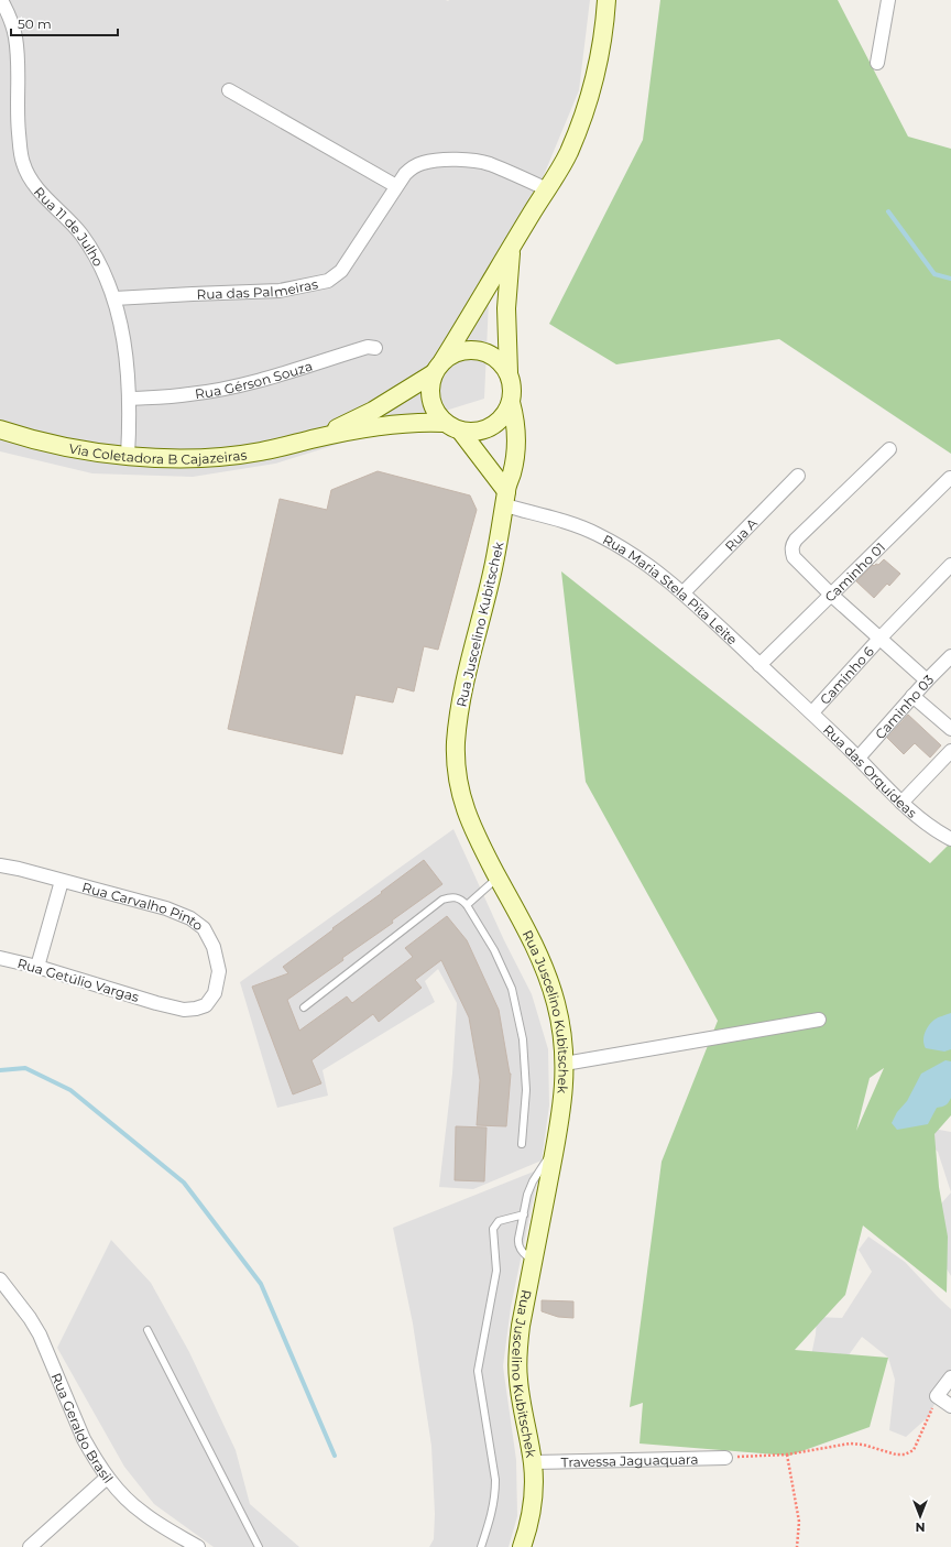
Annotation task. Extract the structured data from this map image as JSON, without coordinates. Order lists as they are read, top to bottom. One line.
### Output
{"streets":{"main road":["Via Coletadora B Cajazeiras","Rua Juscelino Kubitschek"],"street":["Rua 11 de Julho","Rua das Palmeiras","Rua Gérson Souza","Rua A","Caminho 01","Rua Maria Stela Pita Leite","Caminho 6","Caminho 03","Rua das Orquídeas","Rua Carvalho Pinto","Rua Getúlio Vargas","Rua Geraldo Brasil","Travessa Jaguaquara"]},"crossings":[["Rua 11 de Julho","Rua das Palmeiras"],["Rua 11 de Julho","Rua Gérson Souza"],["Rua 11 de Julho","Via Coletadora B Cajazeiras"],["Via Coletadora B Cajazeiras","Rua Juscelino Kubitschek"],["Rua A","Rua Maria Stela Pita Leite"],["Caminho 01","Rua Maria Stela Pita Leite"],["Rua Maria Stela Pita Leite","Rua Juscelino Kubitschek"],["Rua Maria Stela Pita Leite","Caminho 6"],["Rua Maria Stela Pita Leite","Rua das Orquídeas"],["Rua Juscelino Kubitschek","Travessa Jaguaquara"],["Caminho 6","Rua das Orquídeas"],["Caminho 03","Rua das Orquídeas"],["Rua Carvalho Pinto","Rua Getúlio Vargas"]],"scale_bar":"50 m","north":"bottom"}
